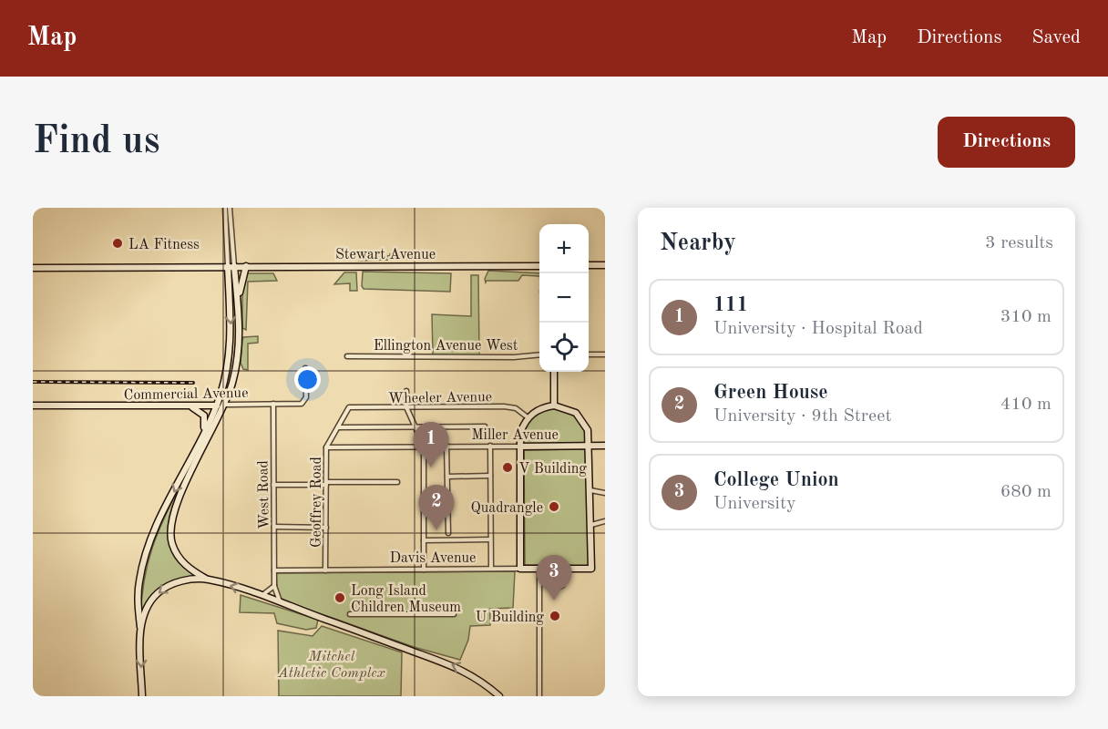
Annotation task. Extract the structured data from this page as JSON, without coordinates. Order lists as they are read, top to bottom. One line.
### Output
{"streets":{"street":["Stewart Avenue","Ellington Avenue West","Commercial Avenue","Wheeler Avenue","Miller Avenue","West Road","Geoffrey Road","Davis Avenue"]},"crossings":[["Commercial Avenue","West Road"],["Wheeler Avenue","Geoffrey Road"],["Miller Avenue","Geoffrey Road"],["West Road","Davis Avenue"],["Geoffrey Road","Davis Avenue"]],"parks":["Mitchel Athletic Complex"],"places":["LA Fitness","V Building","Quadrangle","Long Island Children Museum","U Building"],"page":{"header":"Map","nav":["Map","Directions","Saved"],"buttons":"Directions","title":"Find us","heading":["Nearby","3 results"],"map_buttons":["+","−"],"list":[{"mark":"1","name":"111","note":"University · Hospital Road","value":"310 m"},{"mark":"2","name":"Green House","note":"University · 9th Street","value":"410 m"},{"mark":"3","name":"College Union","note":"University","value":"680 m"}],"pins":["1","2","3"]}}
